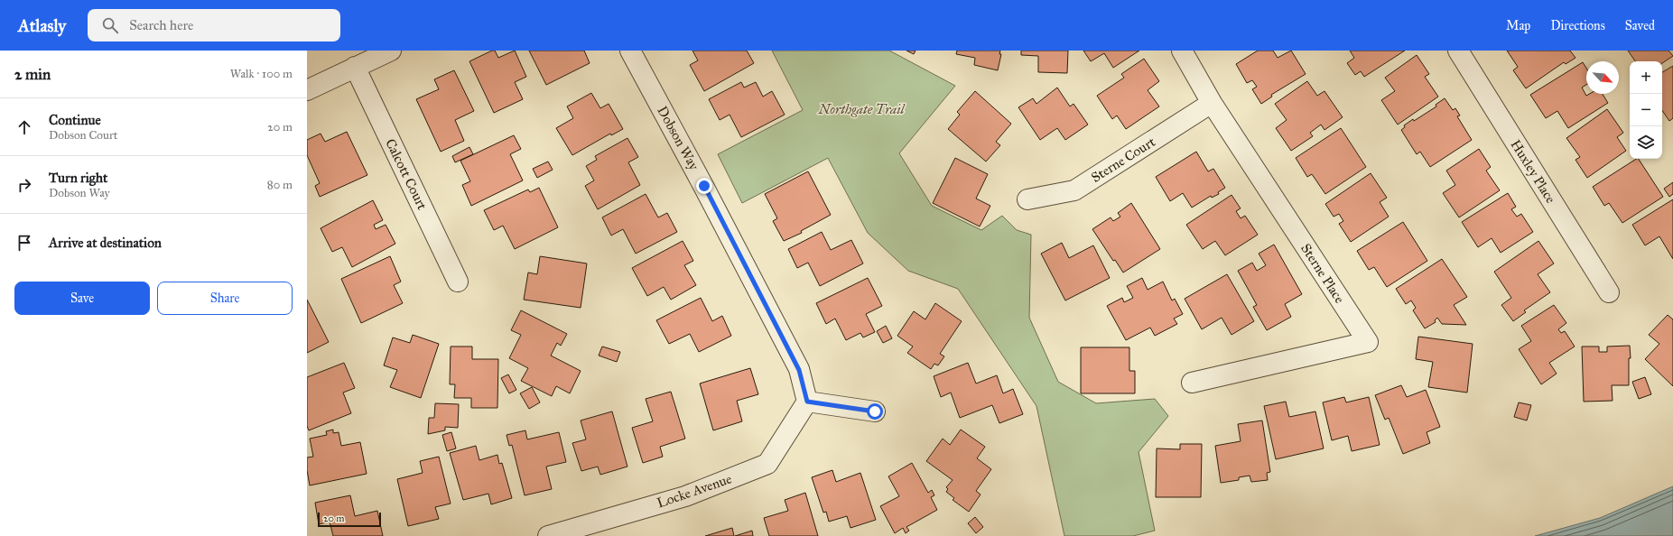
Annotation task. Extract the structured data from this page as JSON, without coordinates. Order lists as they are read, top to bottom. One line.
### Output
{"streets":{"street":["Dobson Way","Sterne Court","Huxley Place","Calcott Court","Sterne Place","Locke Avenue"]},"crossings":[["Dobson Way","Locke Avenue"],["Sterne Court","Sterne Place"]],"parks":["Northgate Trail"],"scale_bar":"20 m","north":"bottom right","page":{"header":"Atlasly","search":"Search here","nav":["Map","Directions","Saved"],"heading":["2 min","Walk · 100 m"],"map_buttons":["+","−"],"list":[["Continue","Dobson Court","20 m"],["Turn right","Dobson Way","80 m"],"Arrive at destination"],"buttons":["Save","Share"],"scale":"20 m"}}
